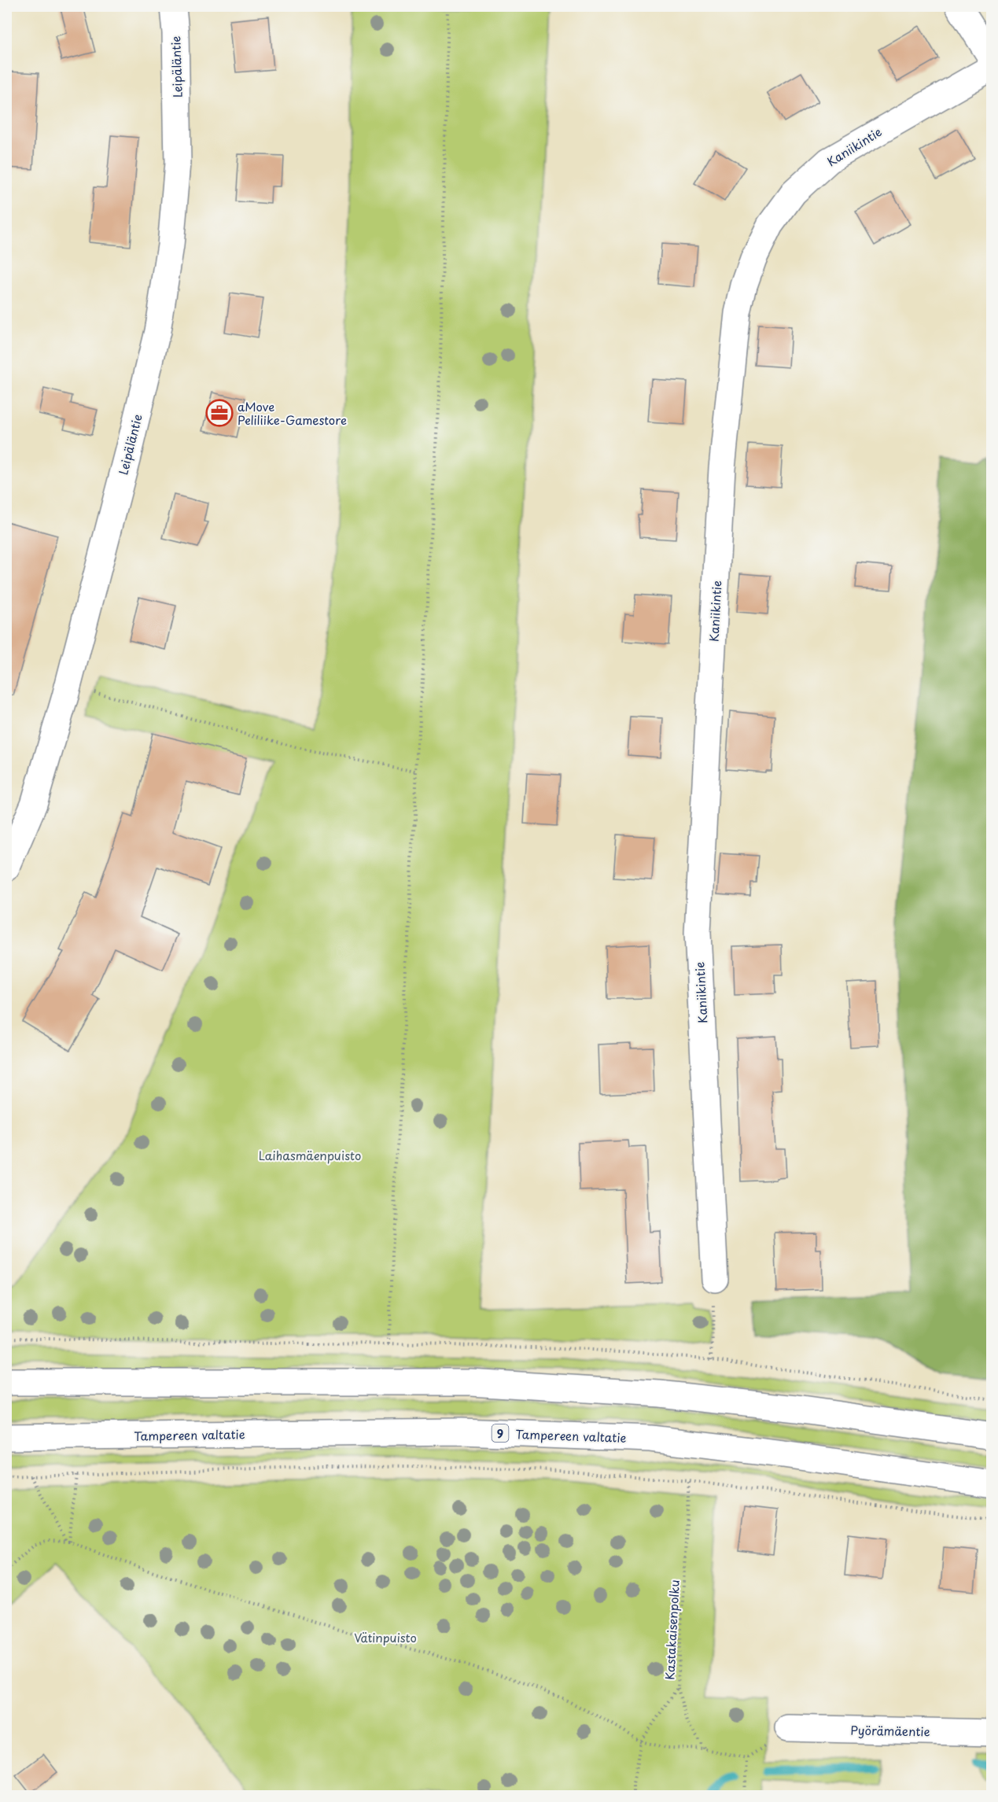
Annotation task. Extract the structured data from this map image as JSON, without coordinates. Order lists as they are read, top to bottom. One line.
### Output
{"streets":{"main road":["Leipäläntie","Kaniikintie","9","Tampereen valtatie","Pyörämäentie"],"path":["Kastakaisenpolku"]},"parks":["Laihasmäenpuisto","Vätinpuisto"],"places":{"office":["aMove Peliliike-Gamestore"]}}
